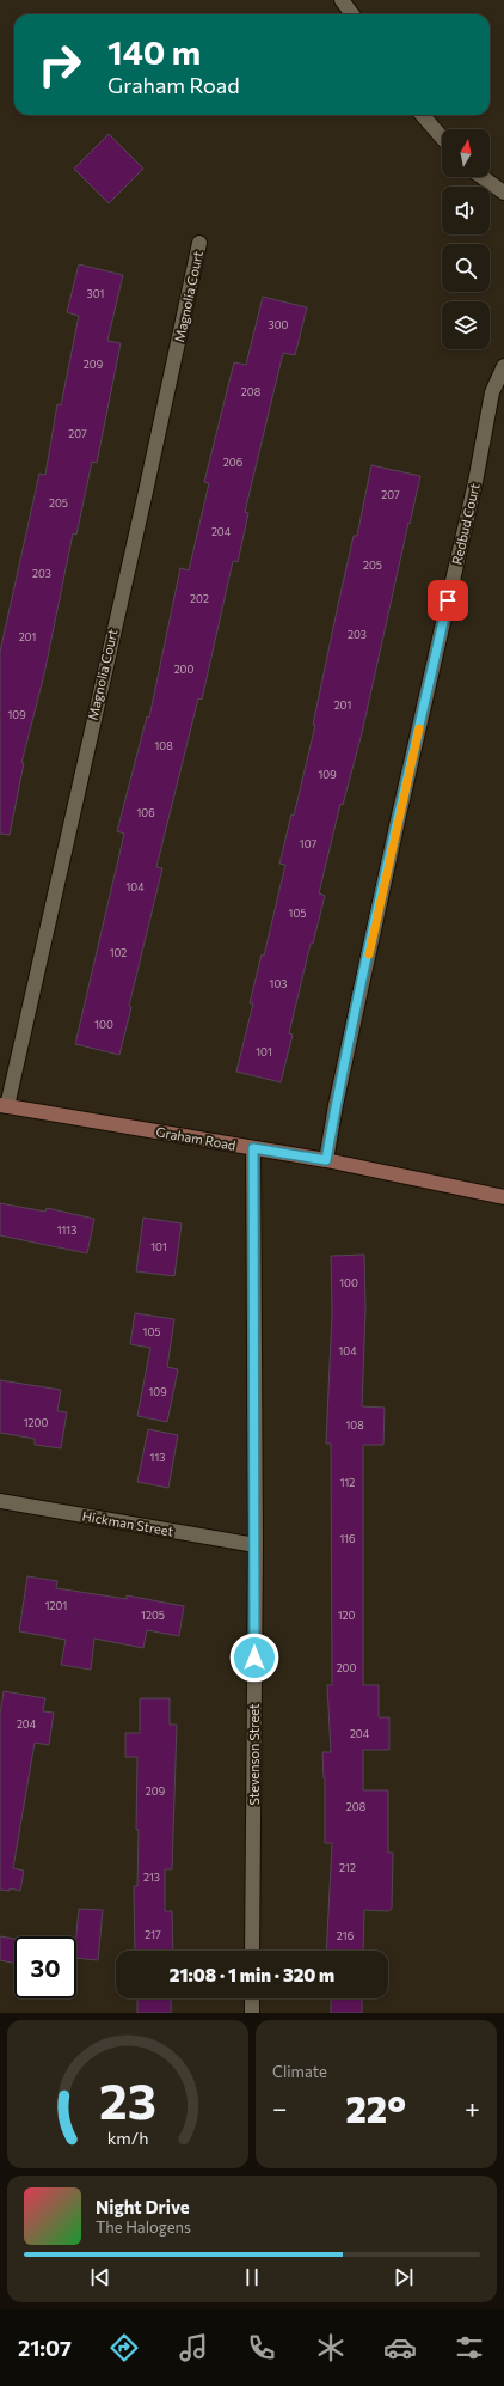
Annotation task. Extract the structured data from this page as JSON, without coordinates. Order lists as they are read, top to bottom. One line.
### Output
{"streets":{"main road":["Graham Road"],"street":["Magnolia Court","Redbud Court","Hickman Street","Stevenson Street"]},"crossings":[["Magnolia Court","Graham Road"],["Redbud Court","Graham Road"],["Graham Road","Stevenson Street"],["Hickman Street","Stevenson Street"]],"house_numbers":["301","300","209","208","207","206","207","205","204","205","203","202","203","201","200","201","109","108","109","106","107","104","105","102","103","100","101","1113","101","100","105","104","109","1200","108","113","112","116","1201","1205","120","200","204","204","209","208","212","213","217","216"],"north":"top","page":{"turn":["140 m","Graham Road"],"limit":"30","trip":"21:08 · 1 min · 320 m","tile":"Climate","heat":["−","22°","+"],"song":["Night Drive","The Halogens"],"tabs":"21:07","gauge":["23","km/h"]}}
